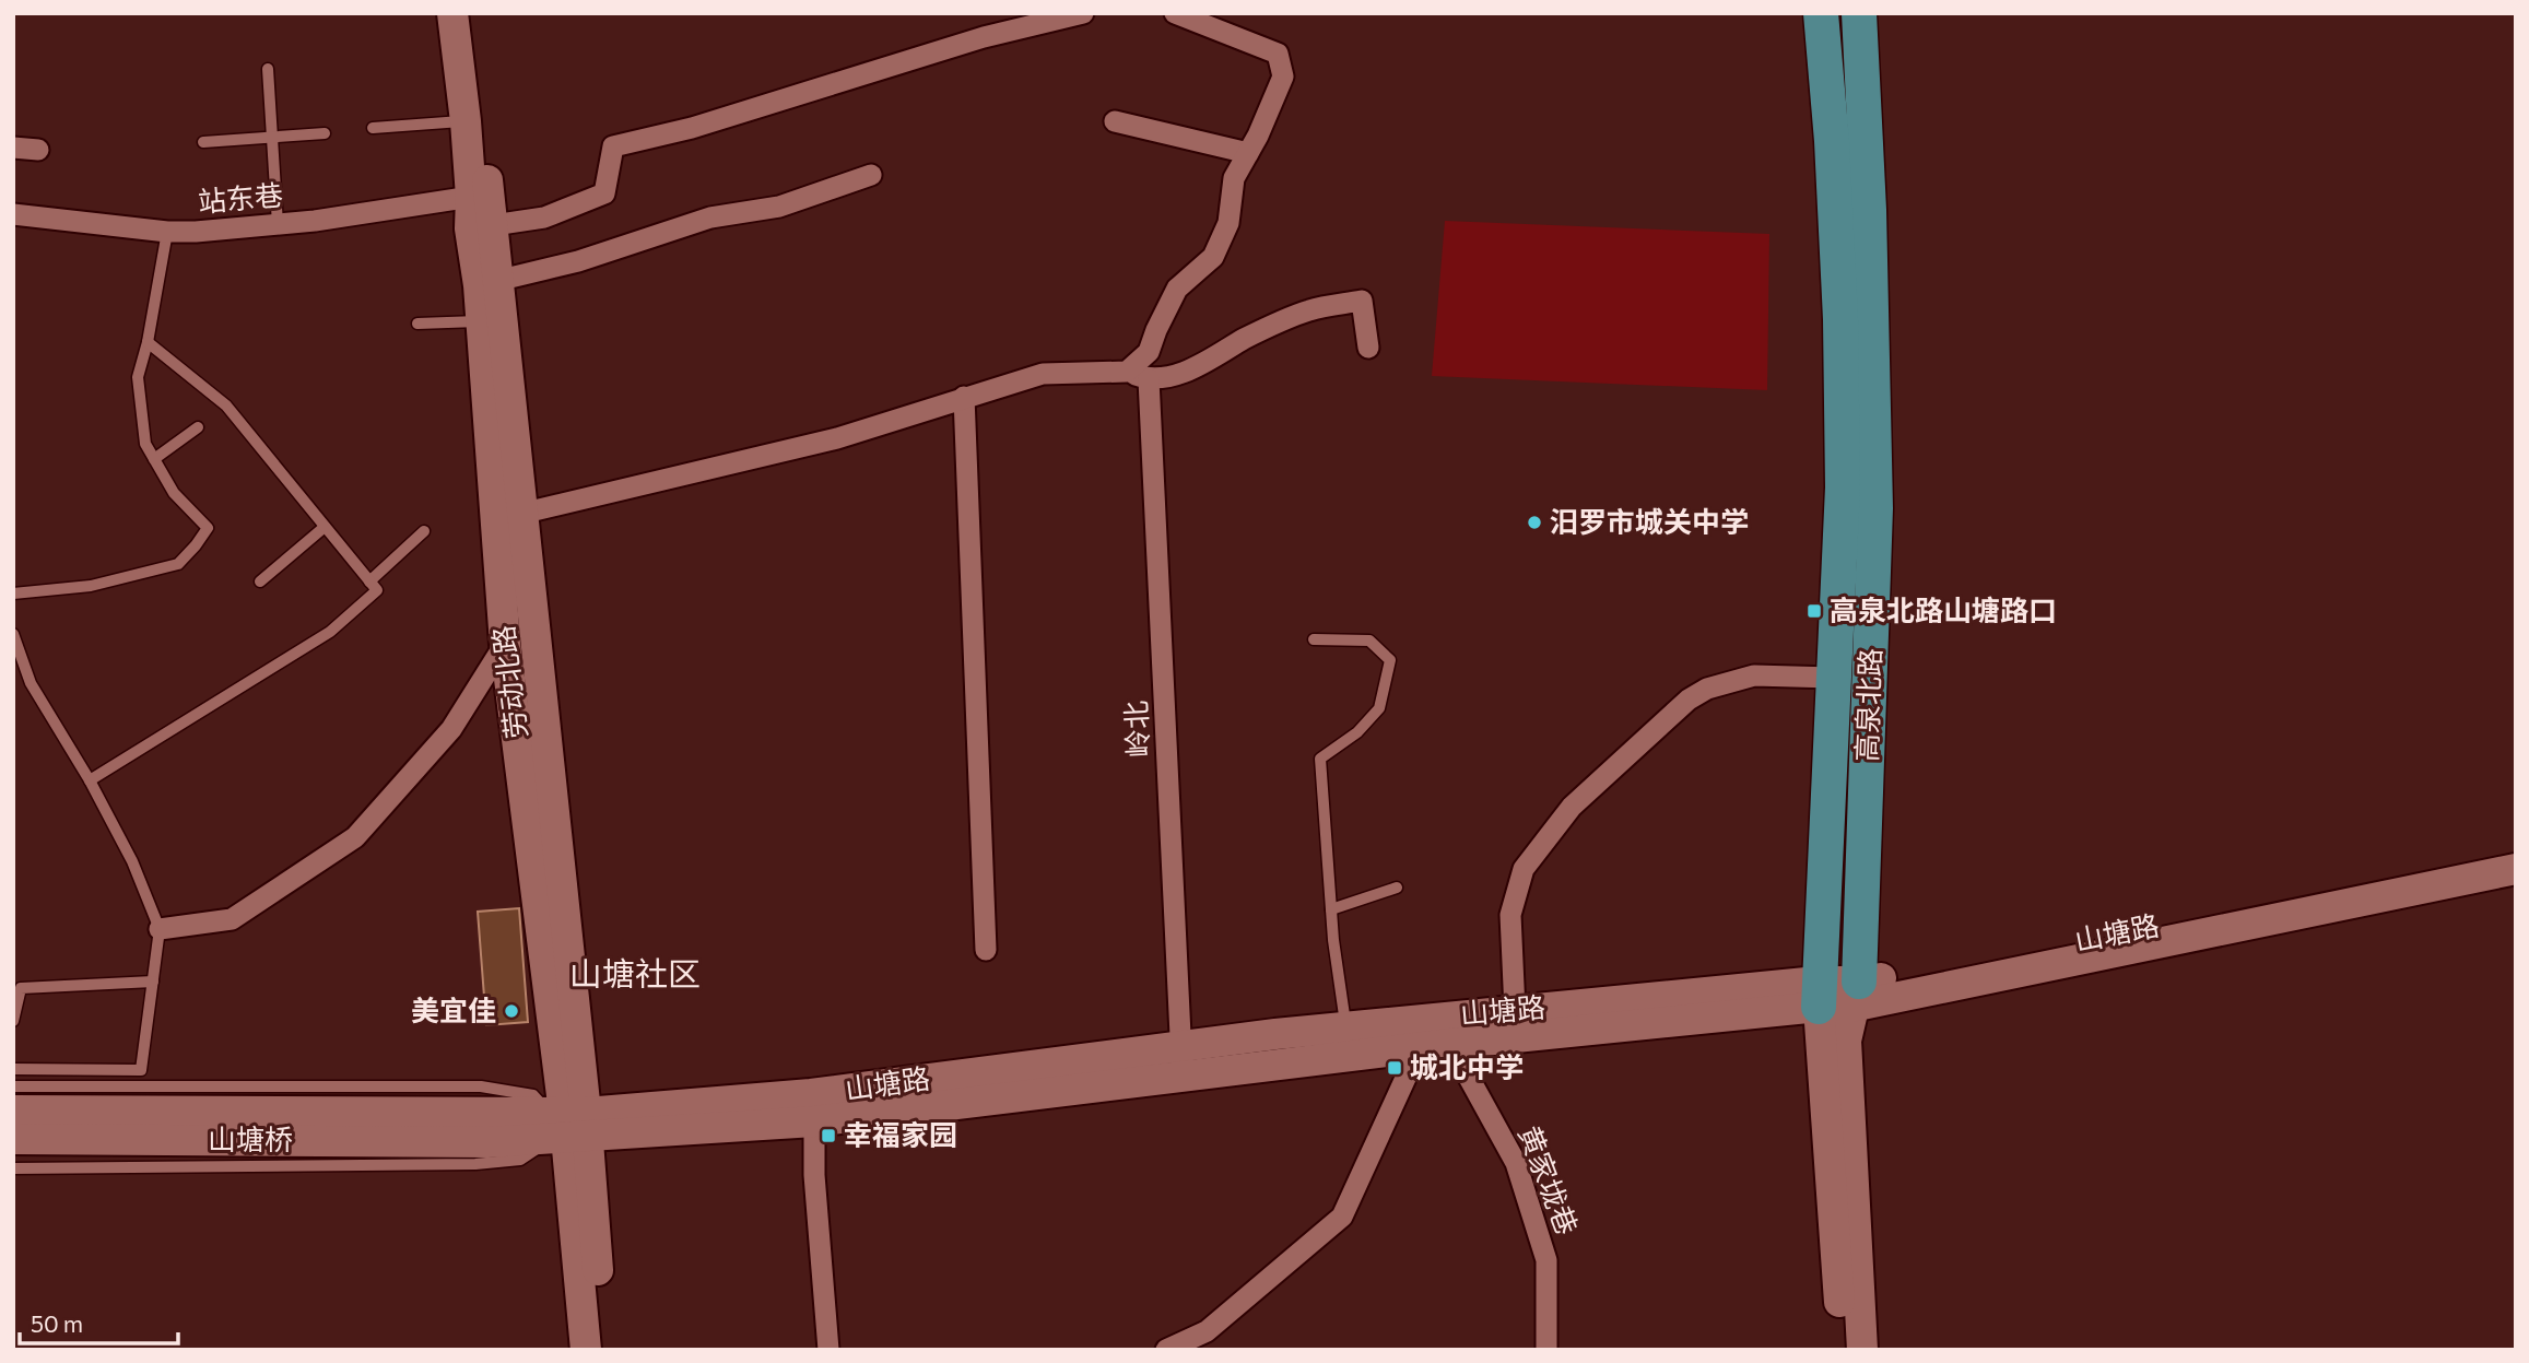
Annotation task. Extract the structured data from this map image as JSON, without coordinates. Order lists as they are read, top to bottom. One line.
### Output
{"streets":{"main road":["高泉北路"],"street":["站东巷","劳动北路","岭北","山塘路","山塘桥","黄家垅巷"]},"crossings":[["站东巷","劳动北路"],["劳动北路","山塘路"],["高泉北路","山塘路"],["岭北","山塘路"],["山塘路","山塘桥"],["山塘路","黄家垅巷"]],"districts":["山塘社区"],"places":{"other":["汨罗市城关中学","美宜佳"],"transit":["高泉北路山塘路口","城北中学","幸福家园"]},"scale_bar":"50 m"}
